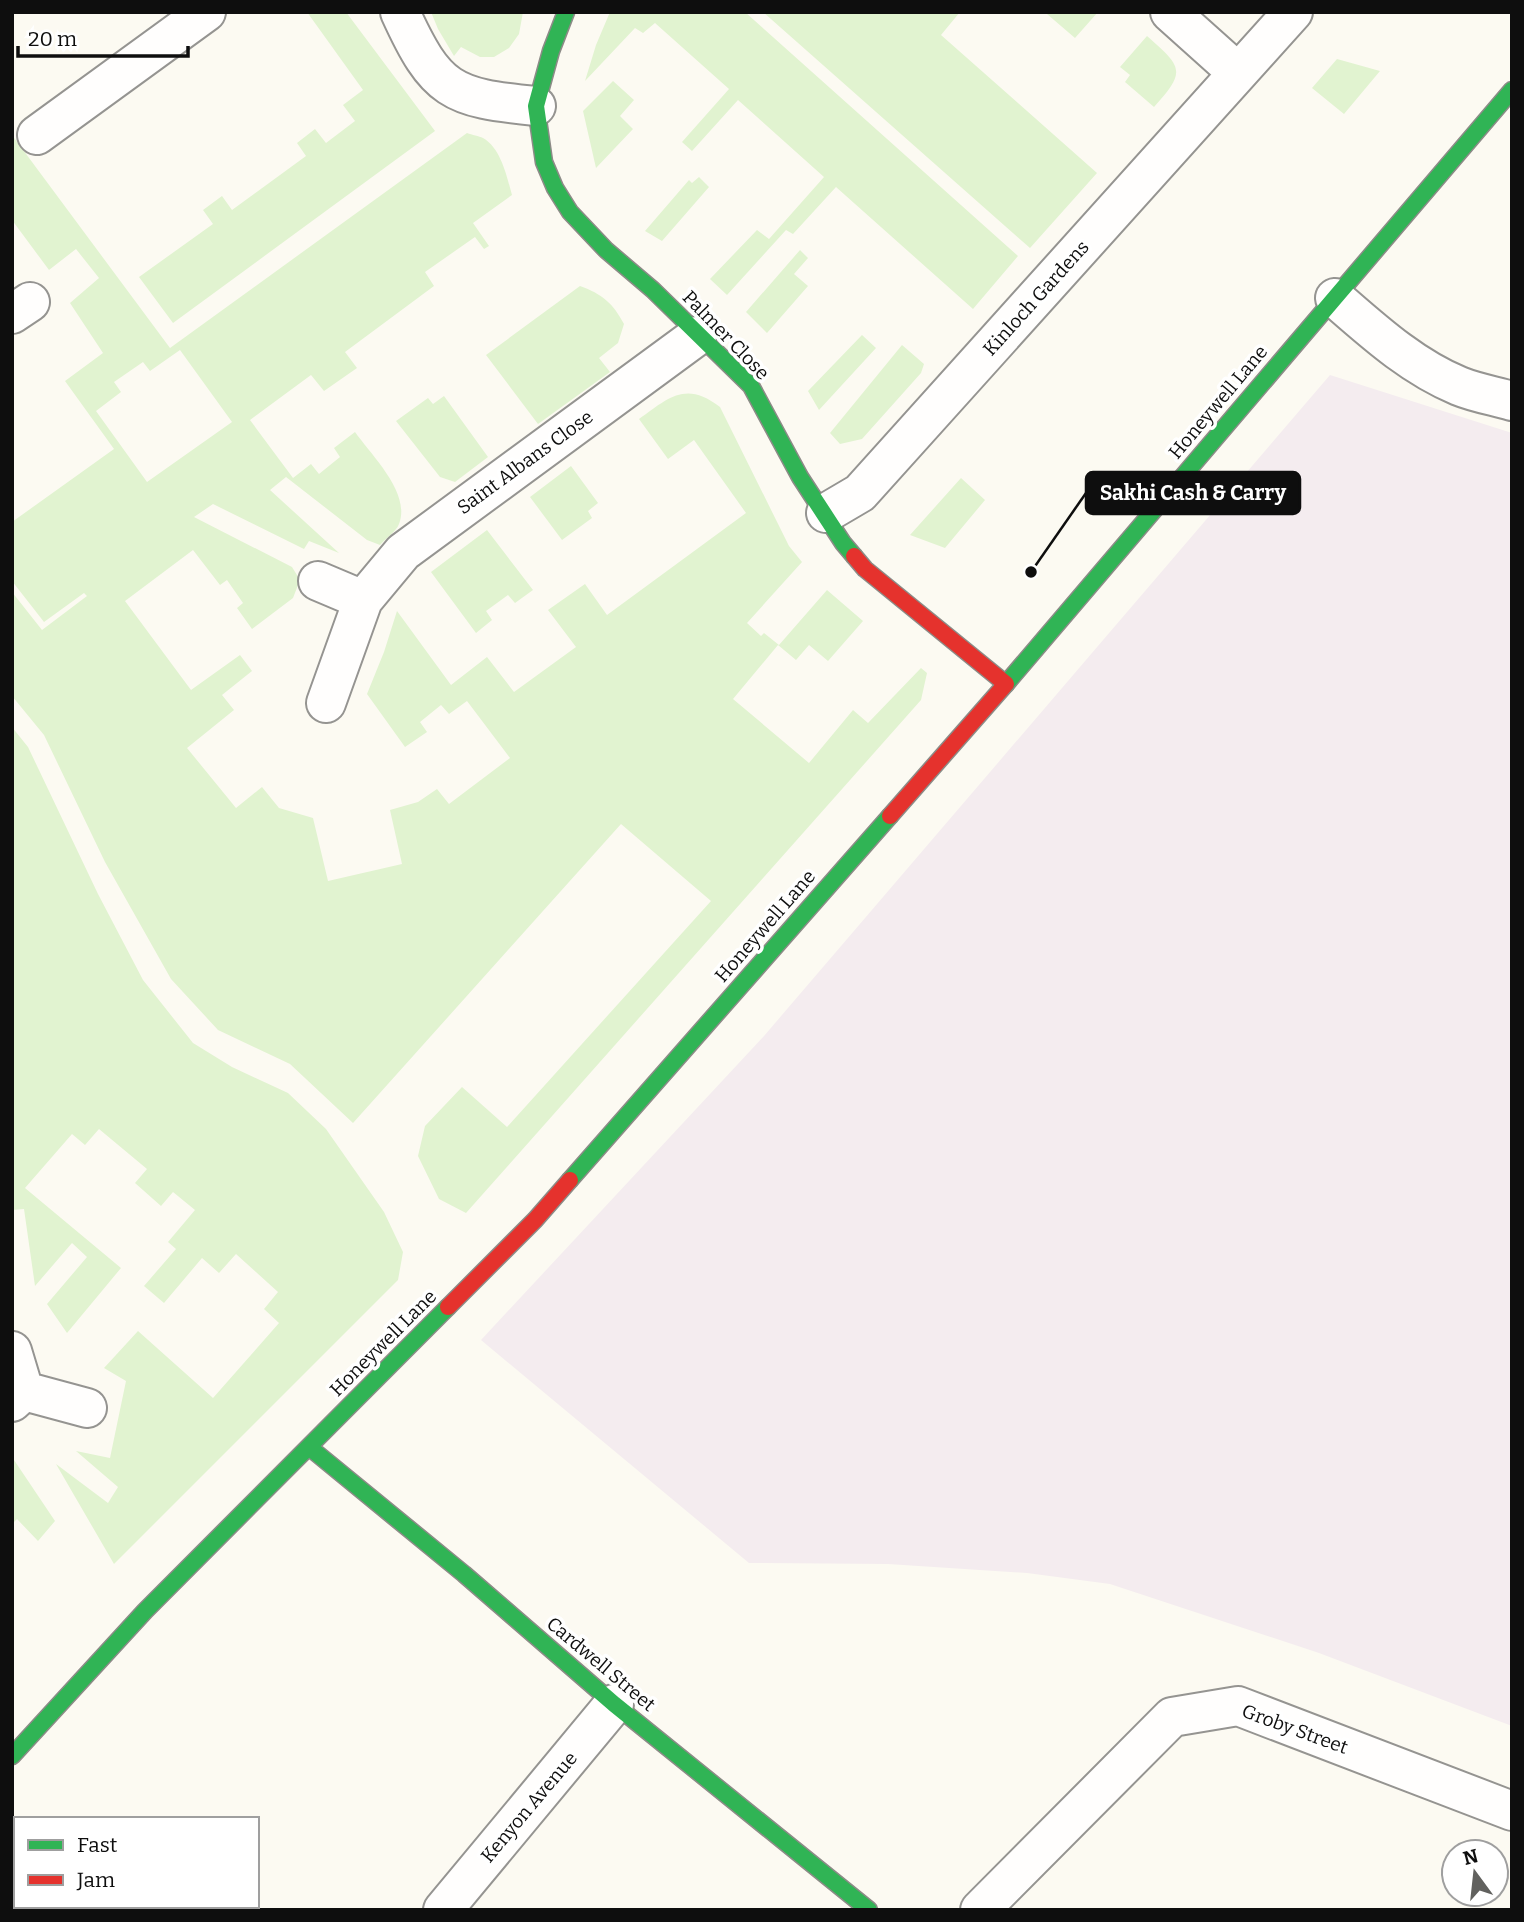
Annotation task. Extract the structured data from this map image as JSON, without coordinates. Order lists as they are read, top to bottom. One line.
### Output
{"streets":{"street":["Kinloch Gardens","Palmer Close","Honeywell Lane","Saint Albans Close","Cardwell Street","Groby Street","Kenyon Avenue"]},"crossings":[["Kinloch Gardens","Palmer Close"],["Palmer Close","Honeywell Lane"],["Palmer Close","Saint Albans Close"],["Honeywell Lane","Cardwell Street"],["Cardwell Street","Kenyon Avenue"]],"places":["Sakhi Cash & Carry"],"legend":["Fast","Jam"],"scale_bar":"20 m","north":"top"}
